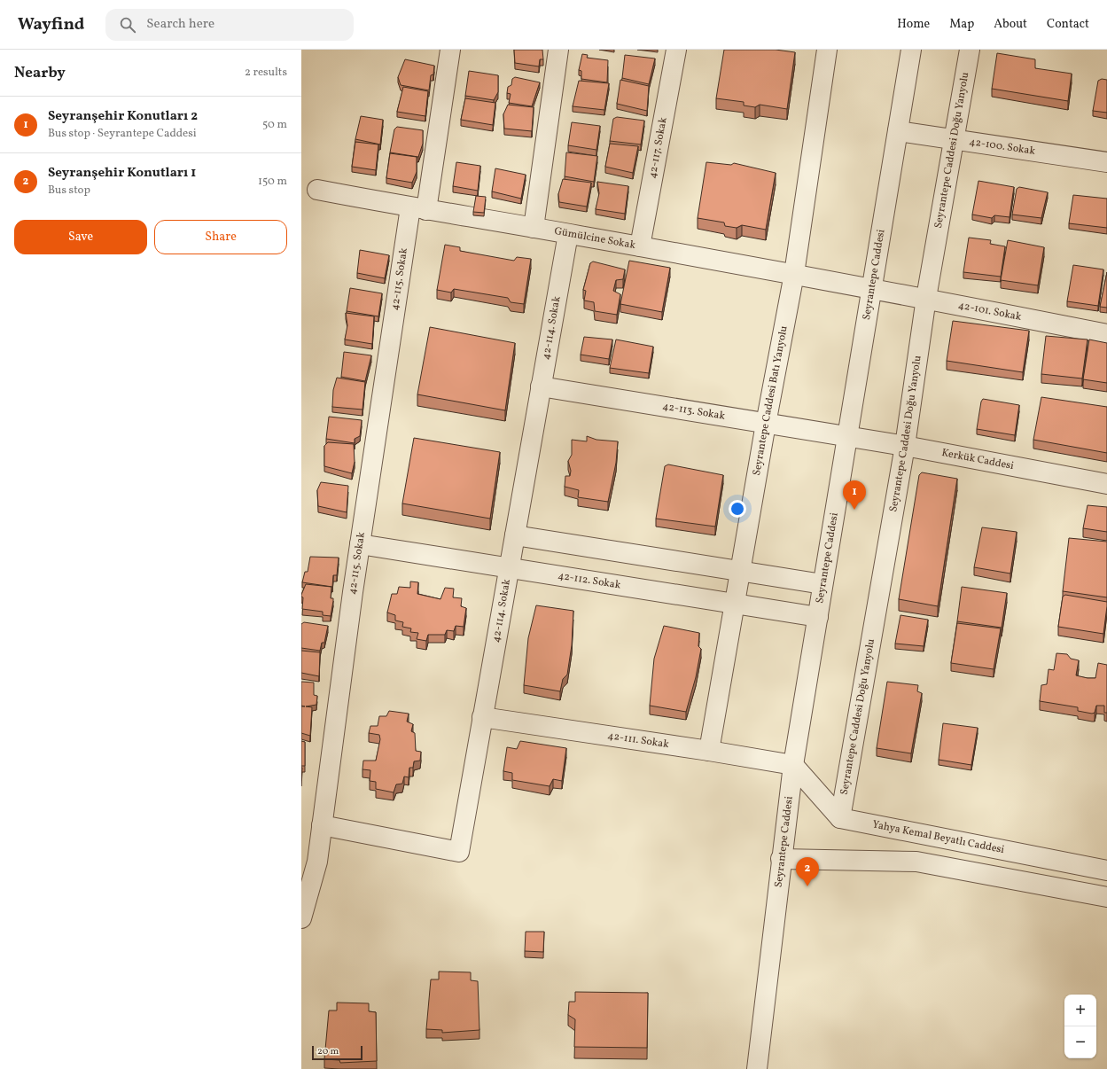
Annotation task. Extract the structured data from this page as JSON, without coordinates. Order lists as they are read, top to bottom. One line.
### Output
{"streets":{"street":["42-100. Sokak","42-117. Sokak","Seyrantepe Caddesi Doğu Yanyolu","Gümülcine Sokak","Seyrantepe Caddesi","42-115. Sokak","42-101. Sokak","42-114. Sokak","Seyrantepe Caddesi Batı Yanyolu","42-113. Sokak","Kerkük Caddesi","42-112. Sokak","42-111. Sokak","Yahya Kemal Beyatlı Caddesi"]},"crossings":[["42-100. Sokak","Seyrantepe Caddesi Doğu Yanyolu"],["42-100. Sokak","Seyrantepe Caddesi"],["42-117. Sokak","Gümülcine Sokak"],["Seyrantepe Caddesi Doğu Yanyolu","42-101. Sokak"],["Seyrantepe Caddesi Doğu Yanyolu","Kerkük Caddesi"],["Seyrantepe Caddesi Doğu Yanyolu","Yahya Kemal Beyatlı Caddesi"],["Gümülcine Sokak","Seyrantepe Caddesi"],["Gümülcine Sokak","42-115. Sokak"],["Gümülcine Sokak","42-101. Sokak"],["Gümülcine Sokak","42-114. Sokak"],["Gümülcine Sokak","Seyrantepe Caddesi Batı Yanyolu"],["Seyrantepe Caddesi","42-101. Sokak"],["Seyrantepe Caddesi","42-113. Sokak"],["Seyrantepe Caddesi","Kerkük Caddesi"],["Seyrantepe Caddesi","42-112. Sokak"],["Seyrantepe Caddesi","42-111. Sokak"],["42-115. Sokak","42-114. Sokak"],["42-115. Sokak","42-112. Sokak"],["42-114. Sokak","42-113. Sokak"],["42-114. Sokak","42-112. Sokak"],["42-114. Sokak","42-111. Sokak"],["Seyrantepe Caddesi Batı Yanyolu","42-113. Sokak"],["Seyrantepe Caddesi Batı Yanyolu","42-112. Sokak"],["Seyrantepe Caddesi Batı Yanyolu","42-111. Sokak"],["42-113. Sokak","Kerkük Caddesi"]],"scale_bar":"20 m","page":{"header":"Wayfind","search":"Search here","nav":["Home","Map","About","Contact"],"heading":["Nearby","2 results"],"list":[{"mark":"1","name":"Seyranşehir Konutları 2","note":"Bus stop · Seyrantepe Caddesi","value":"50 m"},{"mark":"2","name":"Seyranşehir Konutları 1","note":"Bus stop","value":"150 m"}],"buttons":["Save","Share"],"pins":["1","2"],"map_buttons":["+","−"],"scale":"20 m"}}
